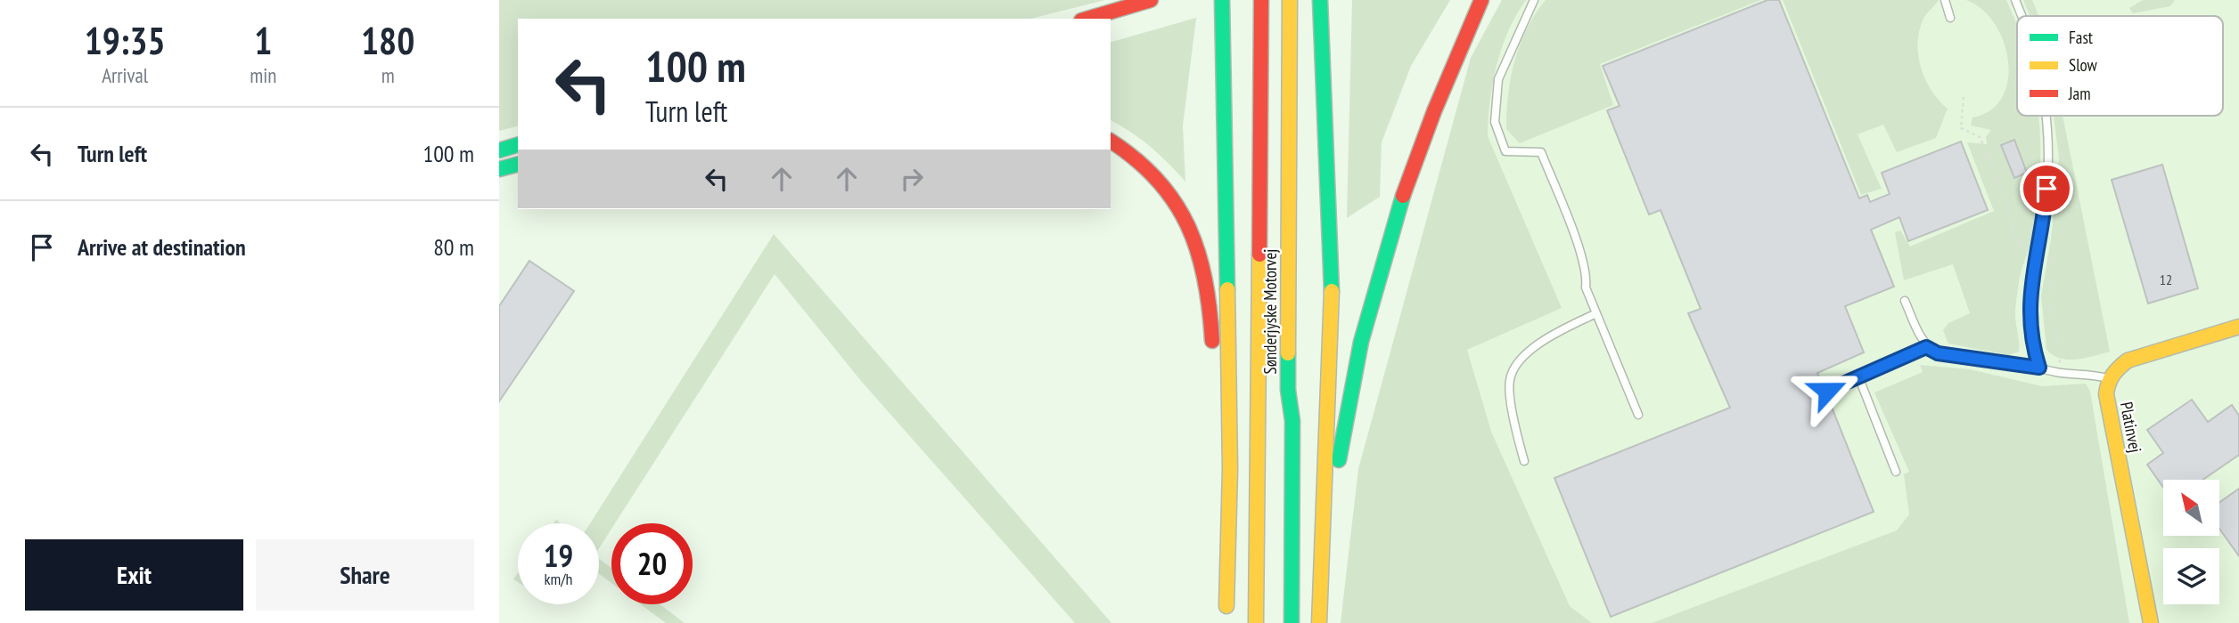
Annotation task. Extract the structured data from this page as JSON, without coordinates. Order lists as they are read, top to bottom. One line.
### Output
{"streets":{"main road":["Sønderjyske Motorvej","Platinvej"]},"house_numbers":["12"],"legend":["Fast","Slow","Jam"],"north":"top left","page":{"eta":["19:35","Arrival","1","min","180","m"],"turn":["100 m","Turn left"],"list":[{"name":"Turn left","value":"100 m"},{"name":"Arrive at destination","value":"80 m"}],"speed":"19 km/h","limit":"20","buttons":["Exit","Share"]}}
